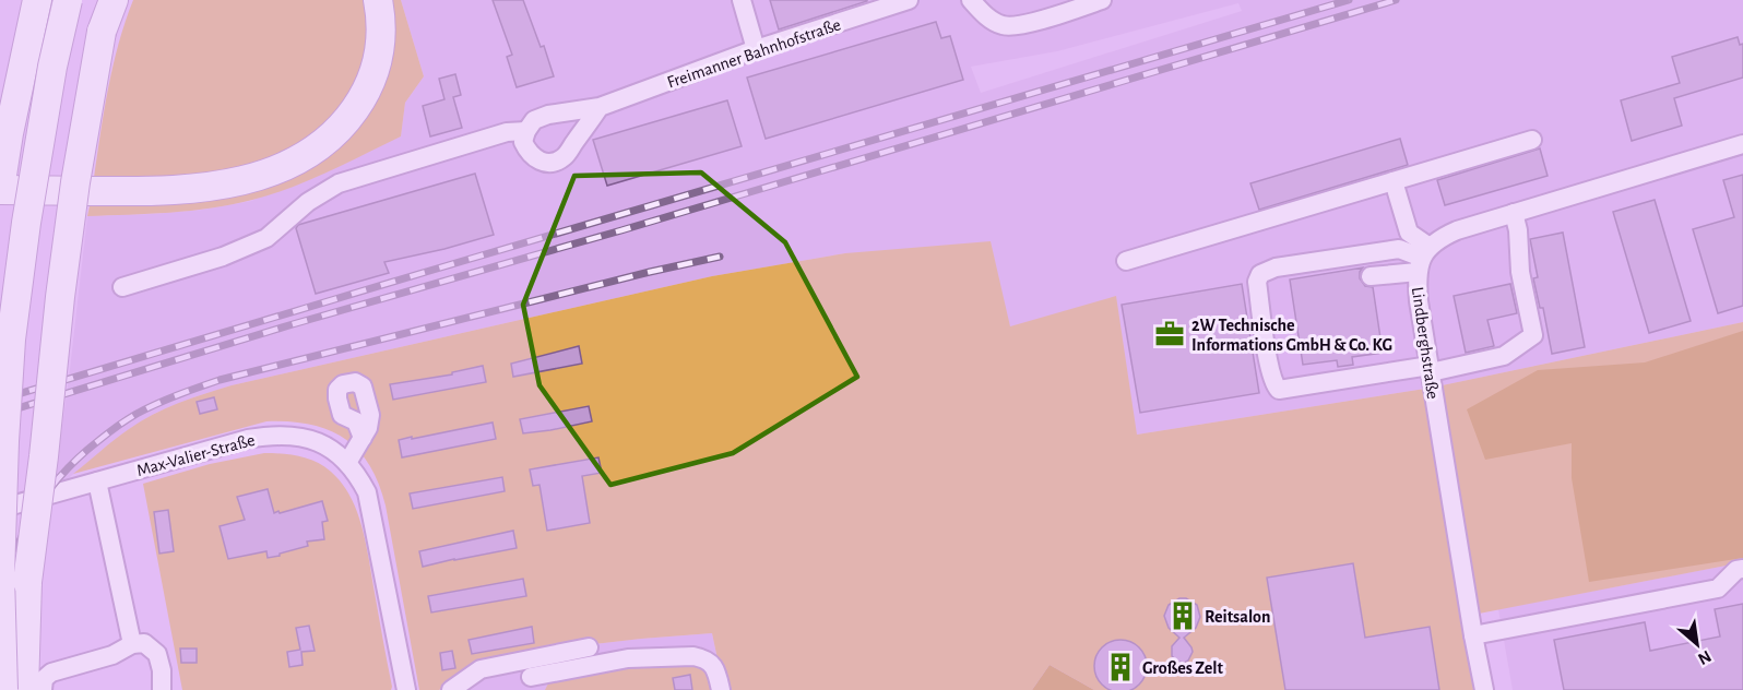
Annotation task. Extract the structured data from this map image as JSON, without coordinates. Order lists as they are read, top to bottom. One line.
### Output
{"streets":{"street":["Freimanner Bahnhofstraße","Lindberghstraße","Max-Valier-Straße"]},"places":{"office":["2W Technische Informations GmbH & Co. KG"],"building":["Reitsalon","Großes Zelt"]},"north":"bottom right"}
